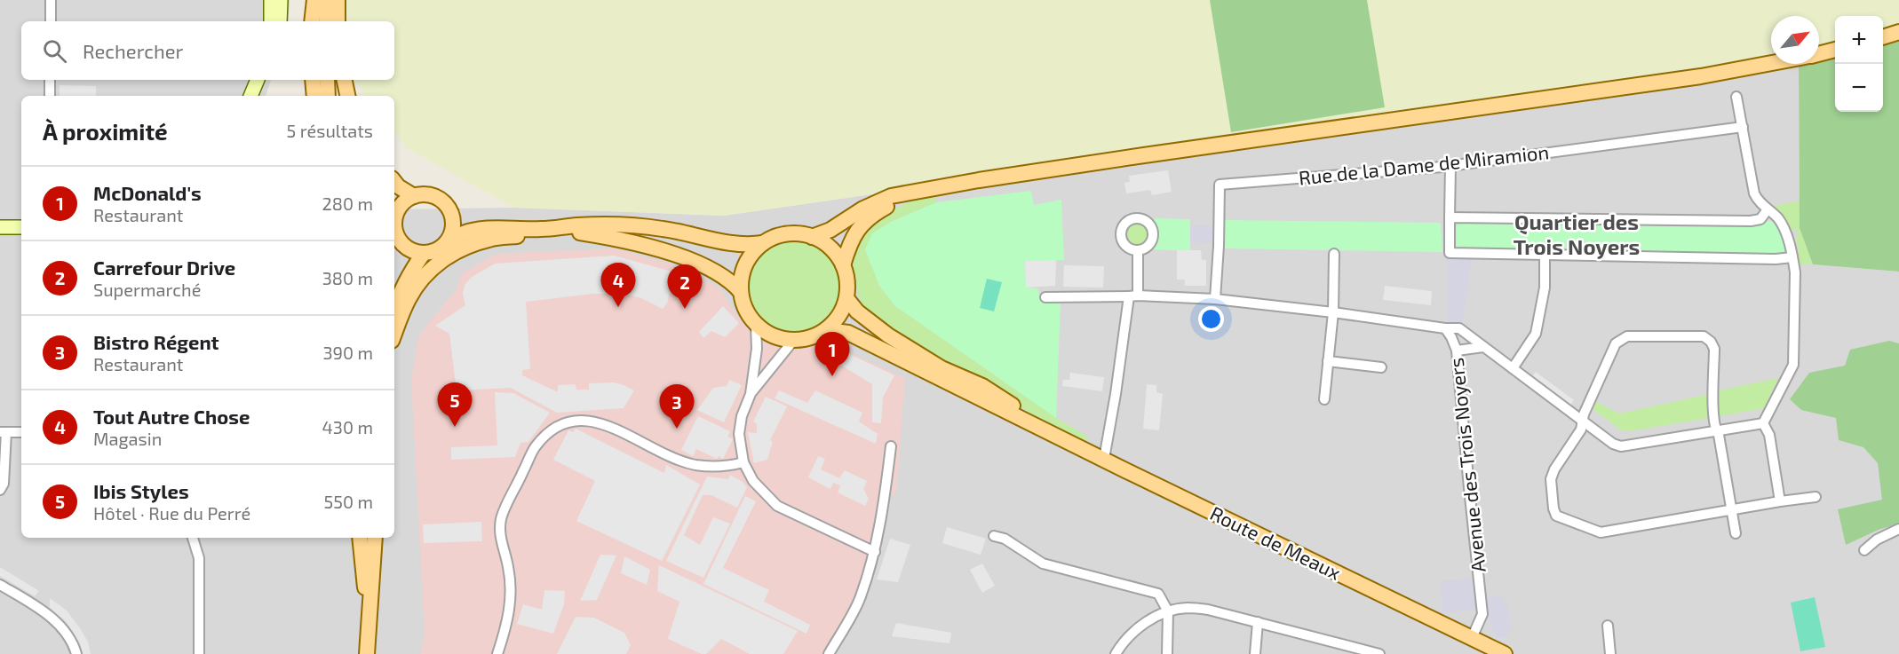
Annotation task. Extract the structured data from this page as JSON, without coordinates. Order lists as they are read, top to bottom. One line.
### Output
{"streets":{"main road":["Route de Meaux"],"street":["Rue de la Dame de Miramion","Avenue des Trois Noyers"]},"crossings":[["Rue de la Dame de Miramion","Avenue des Trois Noyers"],["Avenue des Trois Noyers","Route de Meaux"]],"districts":["Quartier des Trois Noyers"],"north":"top right","page":{"map_buttons":["+","−"],"search":"Rechercher","heading":["À proximité","5 résultats"],"list":[{"mark":"1","name":"McDonald's","note":"Restaurant","value":"280 m"},{"mark":"2","name":"Carrefour Drive","note":"Supermarché","value":"380 m"},{"mark":"3","name":"Bistro Régent","note":"Restaurant","value":"390 m"},{"mark":"4","name":"Tout Autre Chose","note":"Magasin","value":"430 m"},{"mark":"5","name":"Ibis Styles","note":"Hôtel · Rue du Perré","value":"550 m"}],"pins":["4","2","1","5","3"]}}
